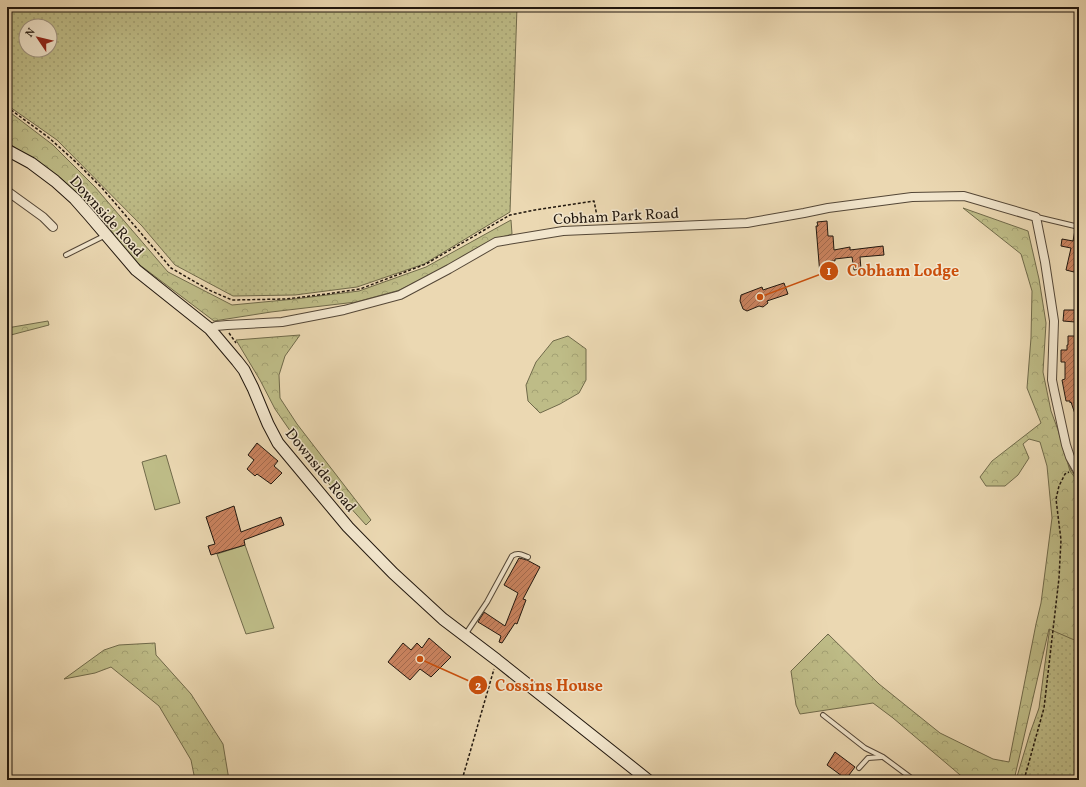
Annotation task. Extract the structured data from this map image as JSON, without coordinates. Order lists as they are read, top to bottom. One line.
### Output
{"streets":{"street":["Downside Road","Cobham Park Road"]},"crossings":[["Downside Road","Cobham Park Road"]],"places":["Cobham Lodge","Cossins House"],"north":"top left"}
